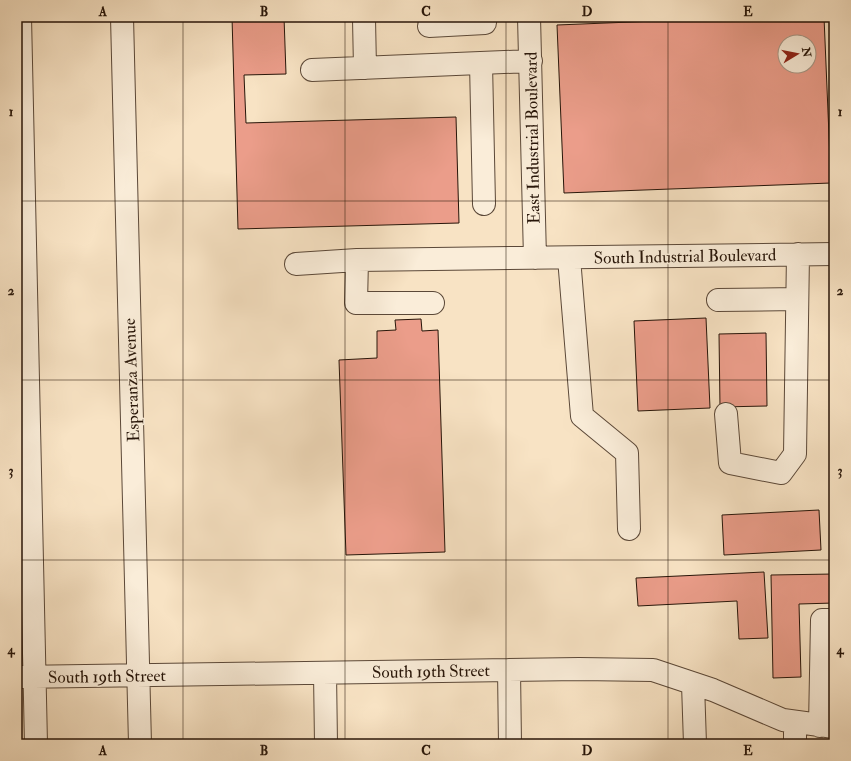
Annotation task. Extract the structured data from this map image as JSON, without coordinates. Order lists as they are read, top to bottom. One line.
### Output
{"streets":{"street":["East Industrial Boulevard","South Industrial Boulevard","Esperanza Avenue","South 19th Street"]},"crossings":[["East Industrial Boulevard","South Industrial Boulevard"],["Esperanza Avenue","South 19th Street"]],"north":"right","grid":{"columns":["A","B","C","D","E"],"rows":["1","2","3","4"]}}
